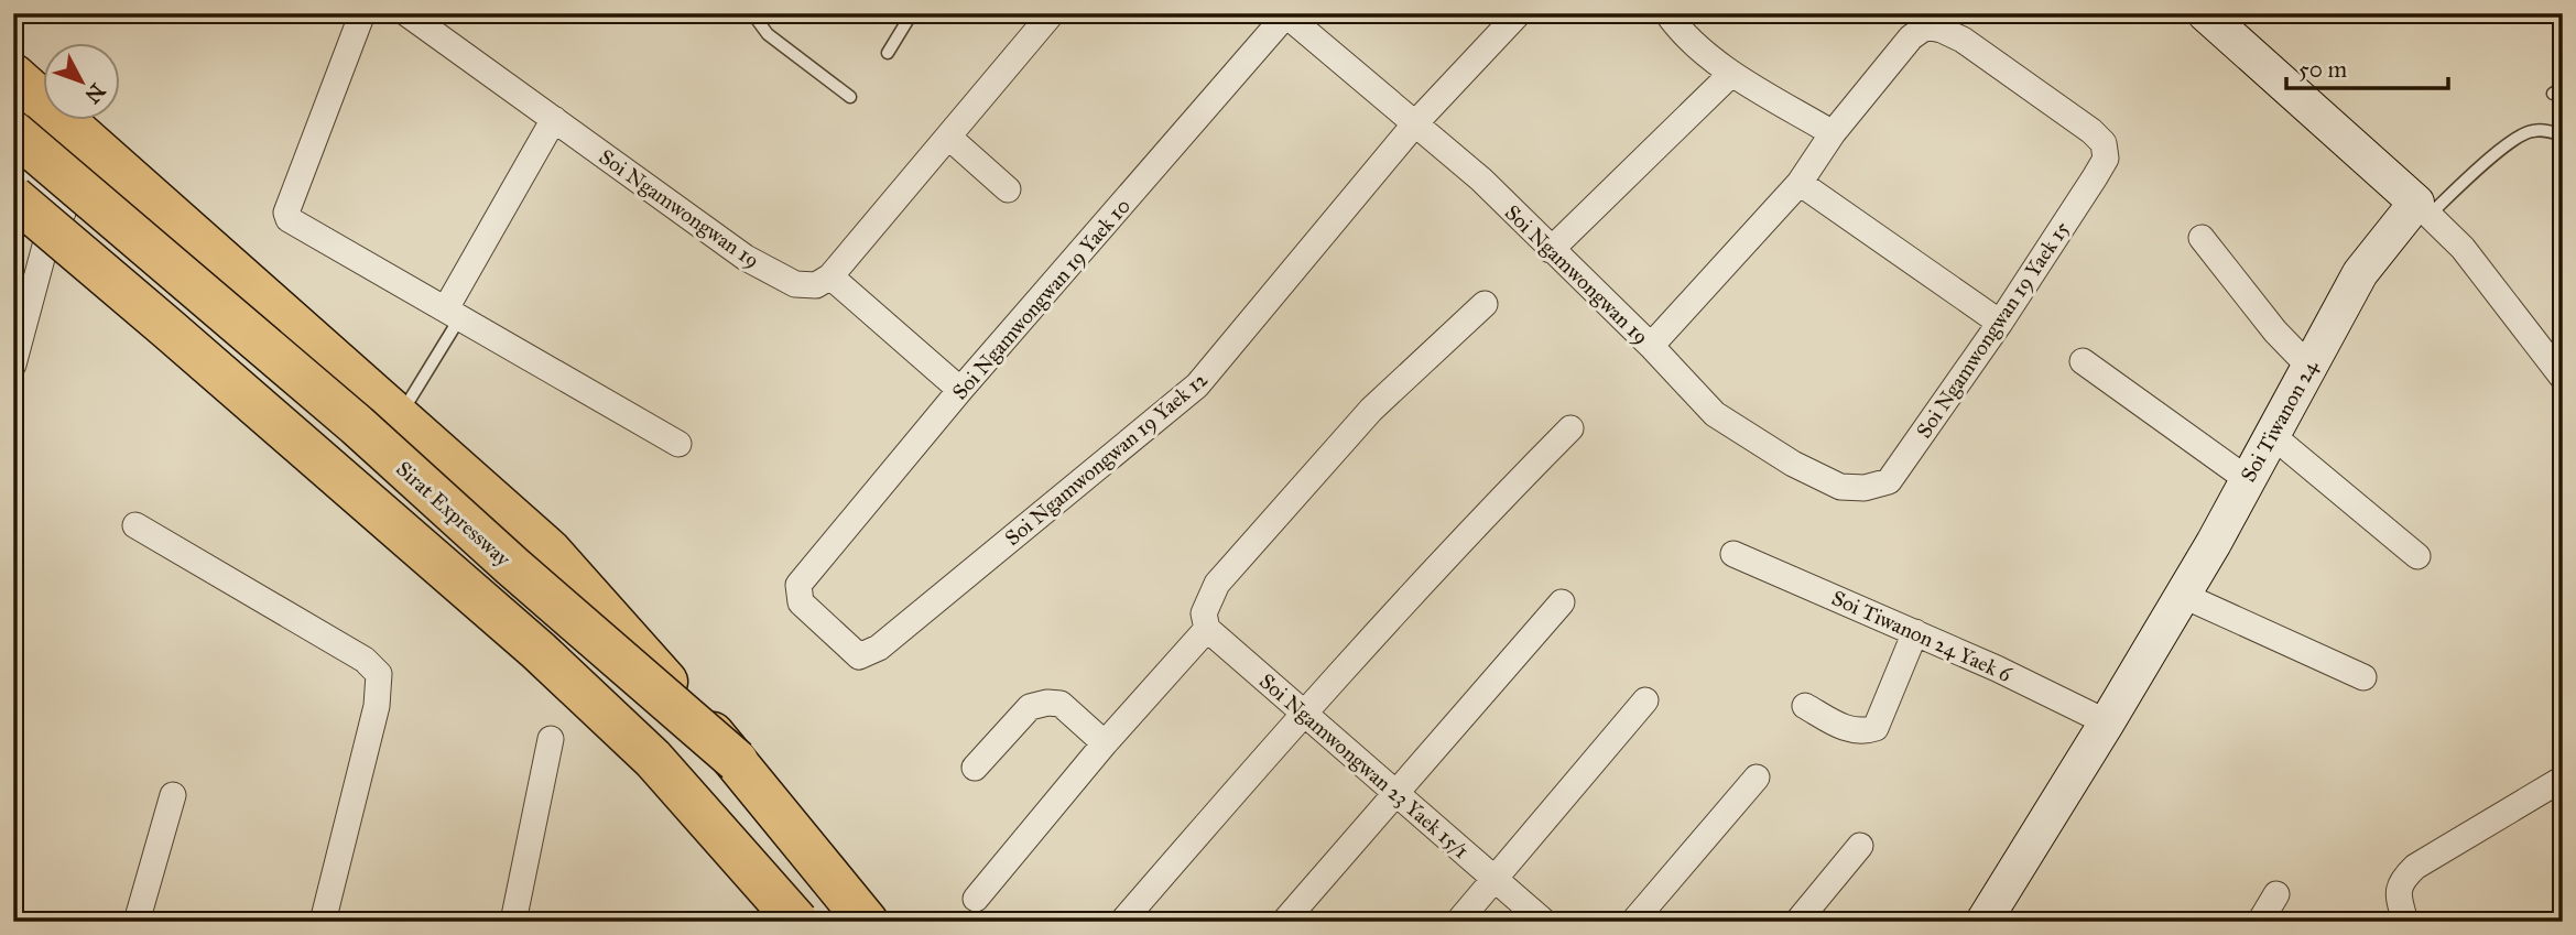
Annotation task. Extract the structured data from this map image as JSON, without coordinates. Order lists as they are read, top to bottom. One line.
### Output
{"streets":{"highway":["Sirat Expressway"],"street":["Soi Ngamwongwan 19","Soi Ngamwongwan 19 Yaek 10","Soi Ngamwongwan 19 Yaek 15","Soi Tiwanon 24","Soi Ngamwongwan 19 Yaek 12","Soi Tiwanon 24 Yaek 6","Soi Ngamwongwan 23 Yaek 15/1"]},"crossings":[["Soi Ngamwongwan 19","Soi Ngamwongwan 19 Yaek 10"],["Soi Ngamwongwan 19","Soi Ngamwongwan 19 Yaek 15"],["Soi Ngamwongwan 19","Soi Ngamwongwan 19 Yaek 12"],["Soi Ngamwongwan 19 Yaek 10","Soi Ngamwongwan 19 Yaek 12"],["Soi Tiwanon 24","Soi Tiwanon 24 Yaek 6"]],"scale_bar":"50 m","north":"bottom right"}
